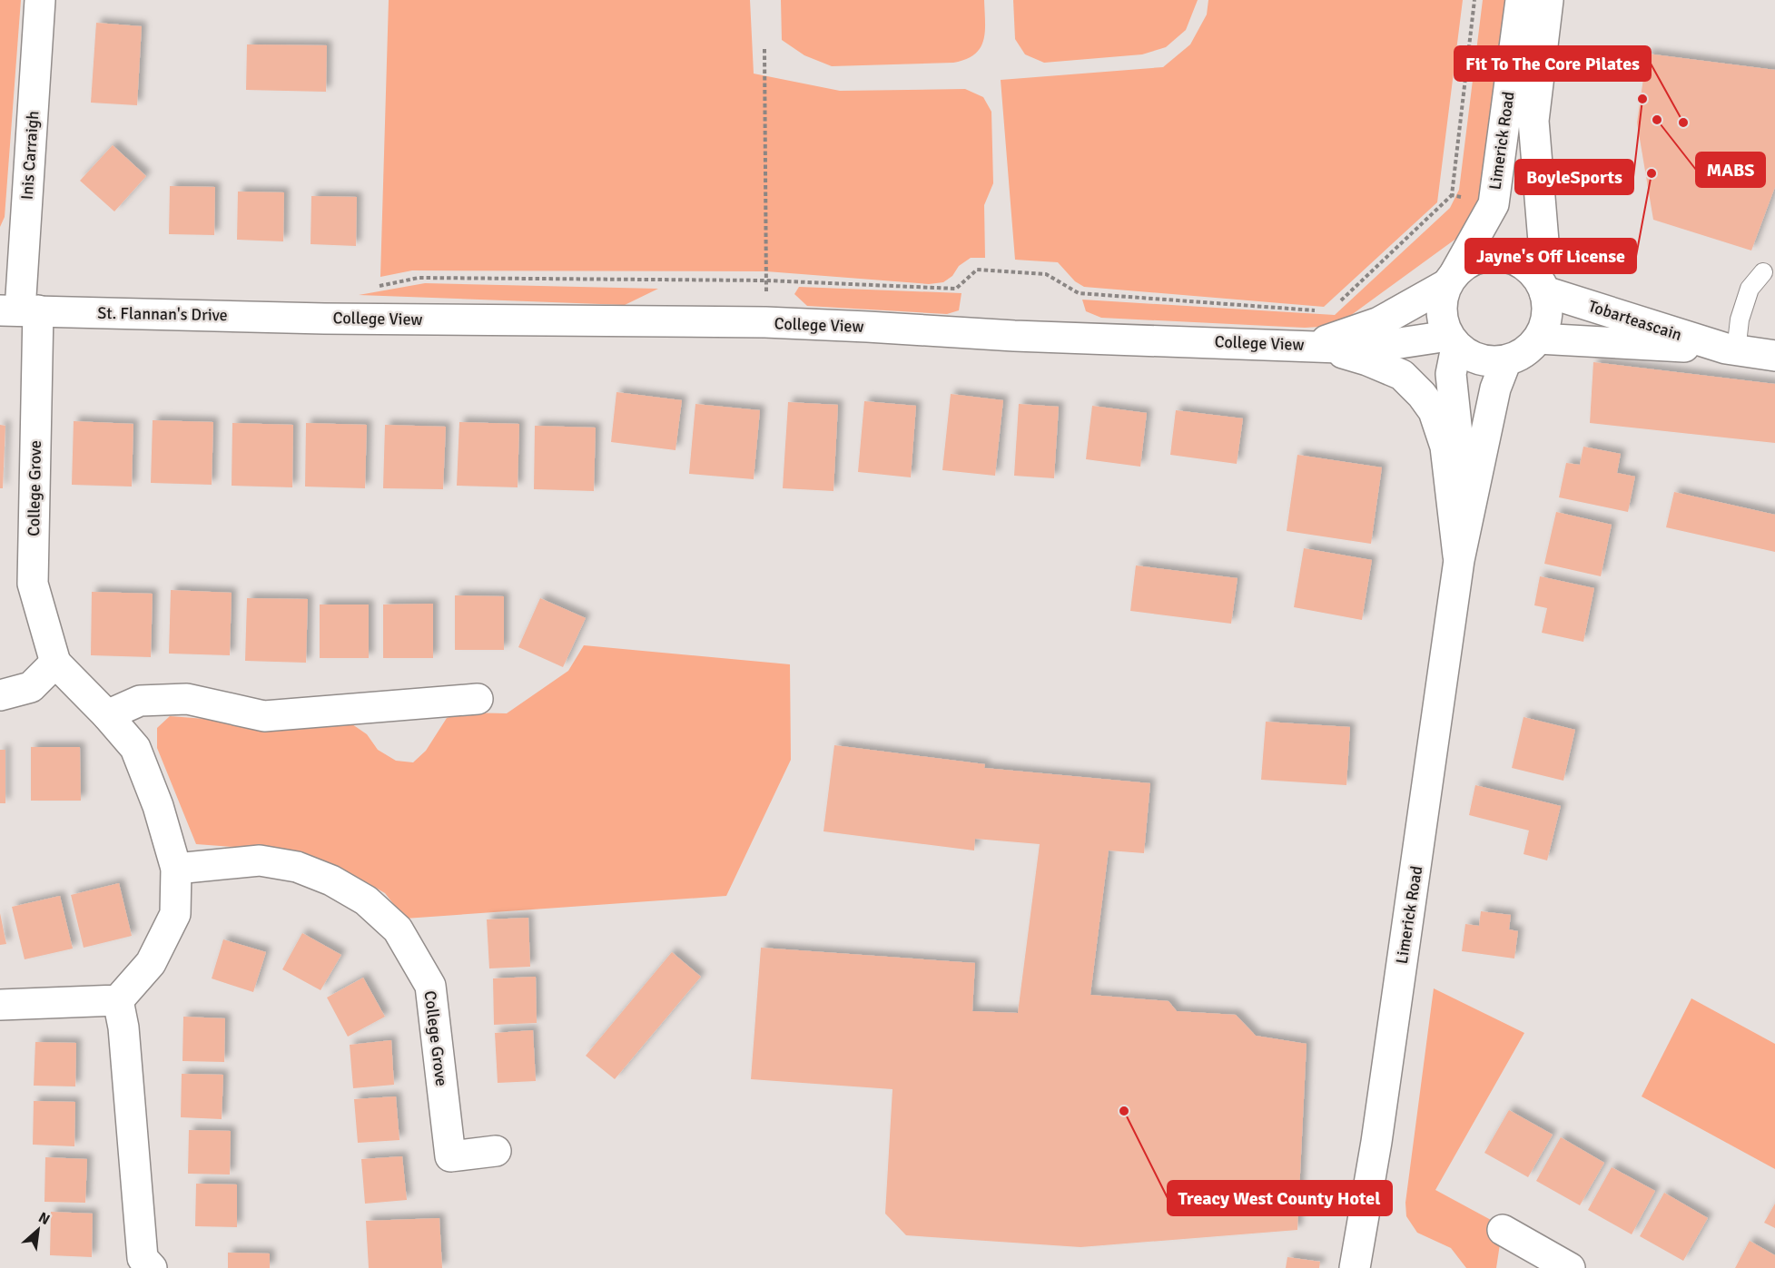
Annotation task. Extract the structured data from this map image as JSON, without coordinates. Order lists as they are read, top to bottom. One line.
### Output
{"streets":{"street":["Limerick Road","Inis Carraigh","St. Flannan's Drive","College View","Tobarteascain","College Grove"]},"crossings":[["Limerick Road","College View"],["Limerick Road","Tobarteascain"],["Inis Carraigh","St. Flannan's Drive"],["Inis Carraigh","College Grove"],["St. Flannan's Drive","College View"],["St. Flannan's Drive","College Grove"],["College View","Tobarteascain"]],"places":["BoyleSports","MABS","Fit To The Core Pilates","Jayne's Off License","Treacy West County Hotel"],"north":"top right"}
